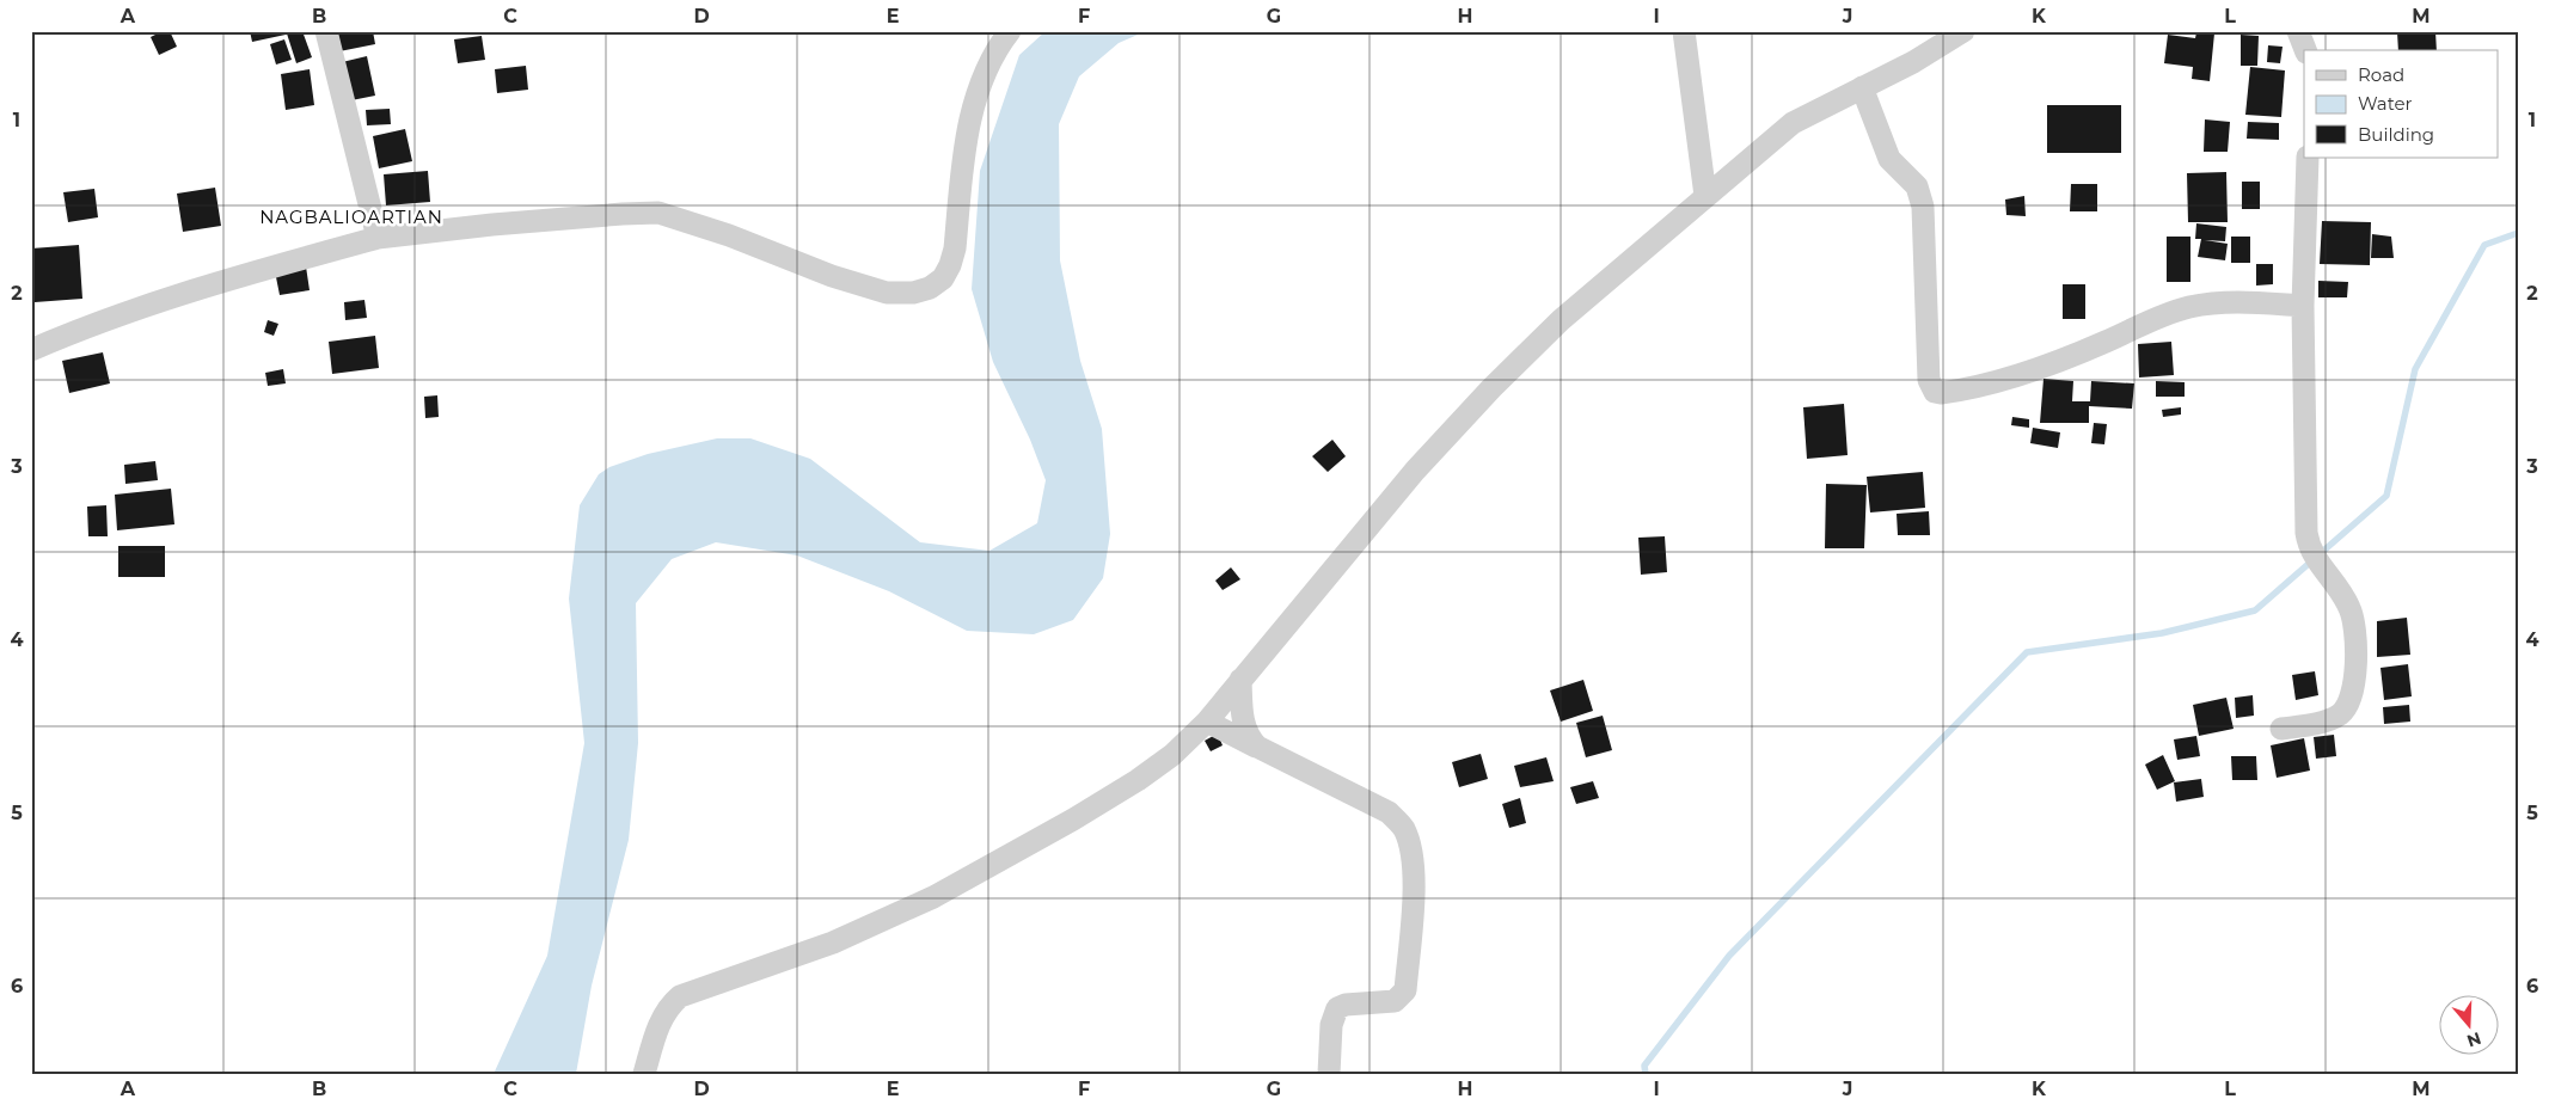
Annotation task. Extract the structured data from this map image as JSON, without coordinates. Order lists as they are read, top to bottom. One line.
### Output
{"districts":["NAGBALIOARTIAN"],"legend":["Road","Water","Building"],"north":"bottom","grid":{"columns":["A","B","C","D","E","F","G","H","I","J","K","L","M"],"rows":["1","2","3","4","5","6"]}}
